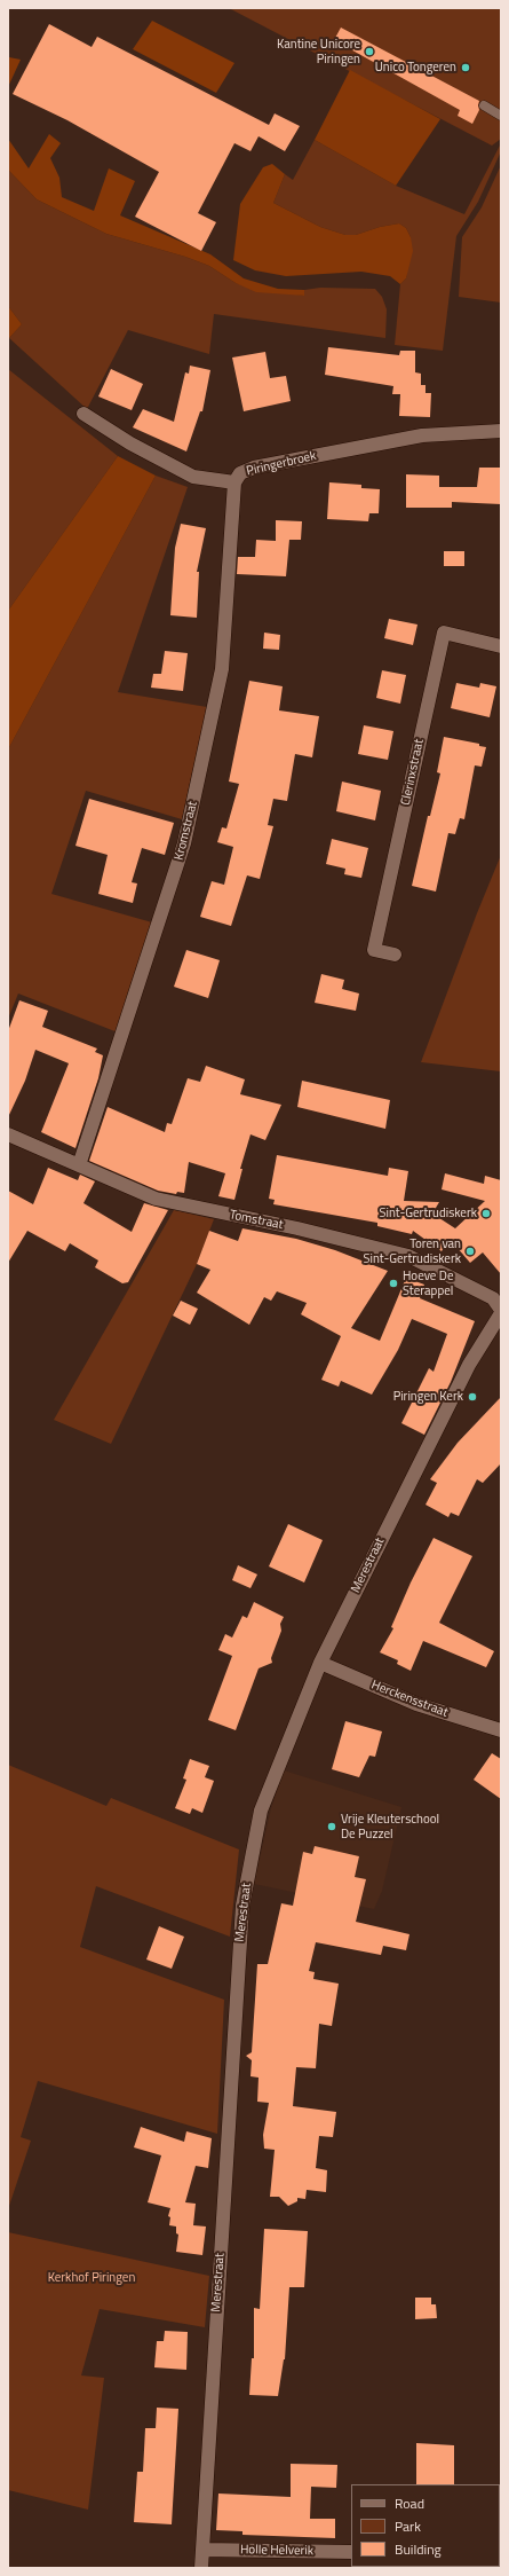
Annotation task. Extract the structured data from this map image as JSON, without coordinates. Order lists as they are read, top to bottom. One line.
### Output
{"streets":{"street":["Piringerbroek","Clerinxstraat","Kromstraat","Tomstraat","Merestraat","Herckensstraat","Holle Helverik"]},"crossings":[["Piringerbroek","Kromstraat"],["Kromstraat","Tomstraat"],["Merestraat","Herckensstraat"],["Merestraat","Holle Helverik"]],"parks":["Kerkhof Piringen"],"places":["Kantine Unicore Piringen","Unico Tongeren","Sint-Gertrudiskerk","Toren van Sint-Gertrudiskerk","Hoeve De Sterappel","Piringen Kerk","Vrije Kleuterschool De Puzzel"],"legend":["Road","Park","Building"]}
